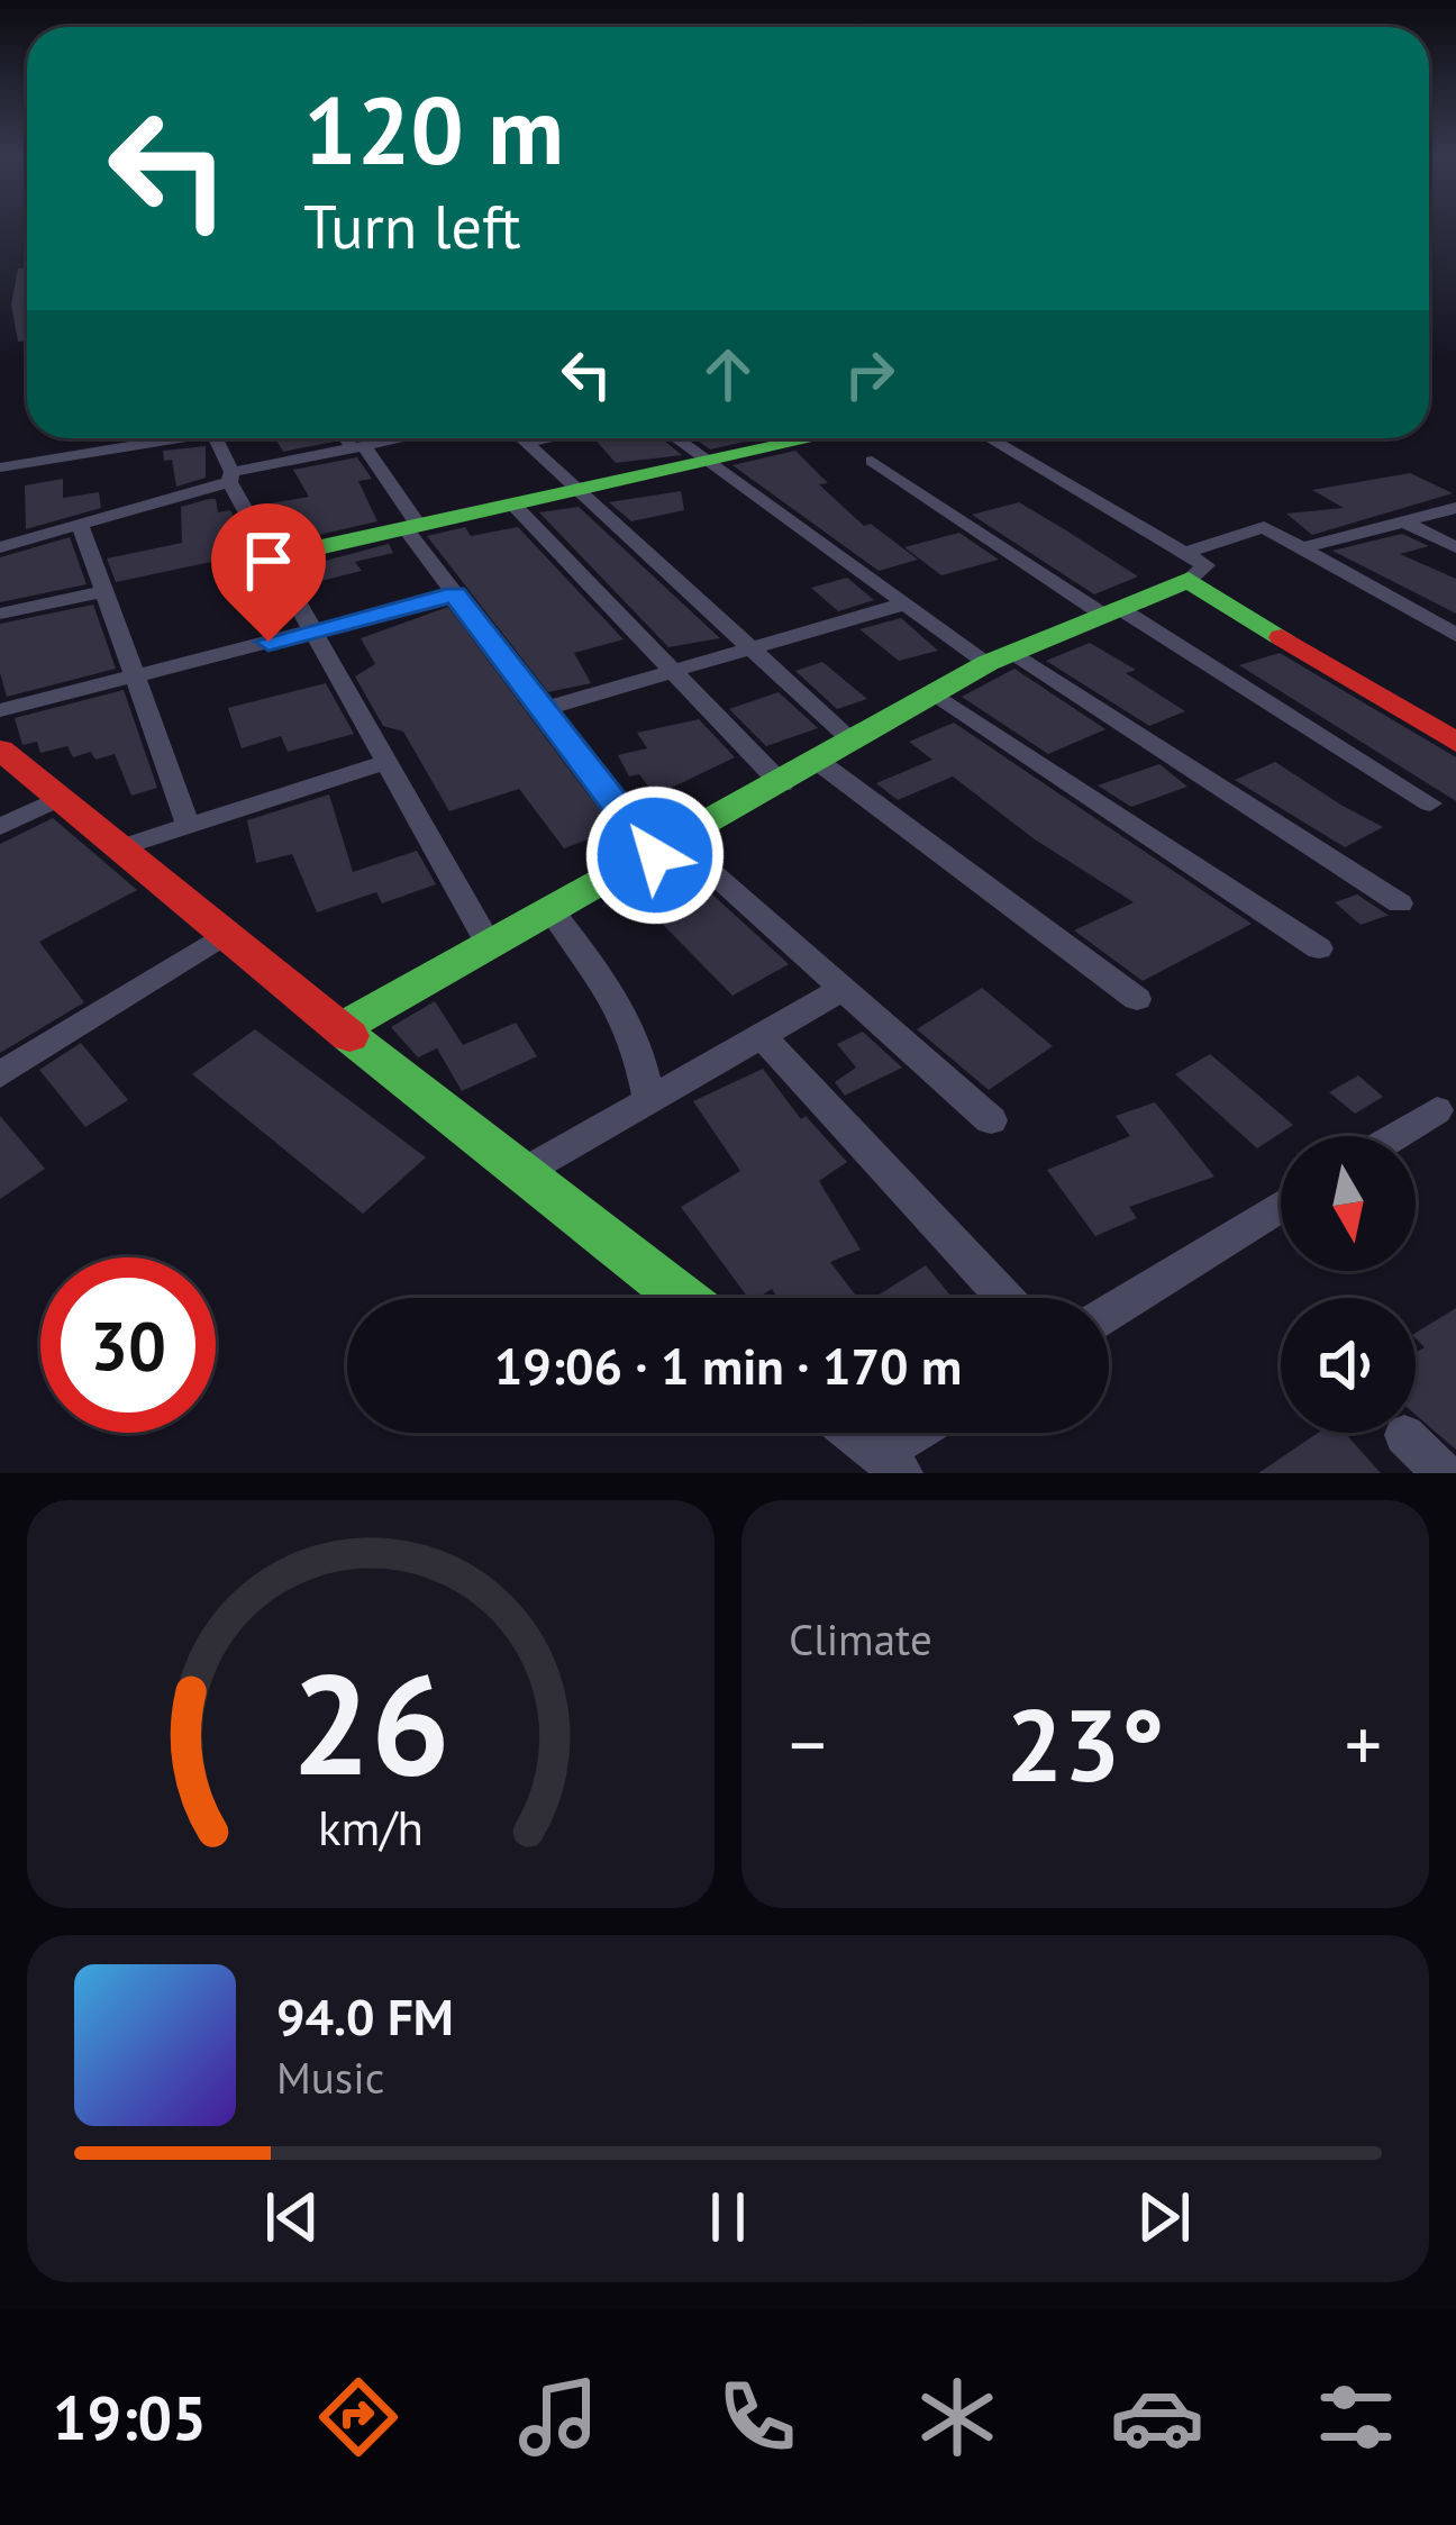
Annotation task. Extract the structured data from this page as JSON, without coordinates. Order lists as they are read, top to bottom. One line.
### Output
{"north":"bottom","page":{"turn":["120 m","Turn left"],"limit":"30","trip":"19:06 · 1 min · 170 m","tile":"Climate","heat":["−","23°","+"],"song":["94.0 FM","Music"],"tabs":"19:05","gauge":["26","km/h"]}}
